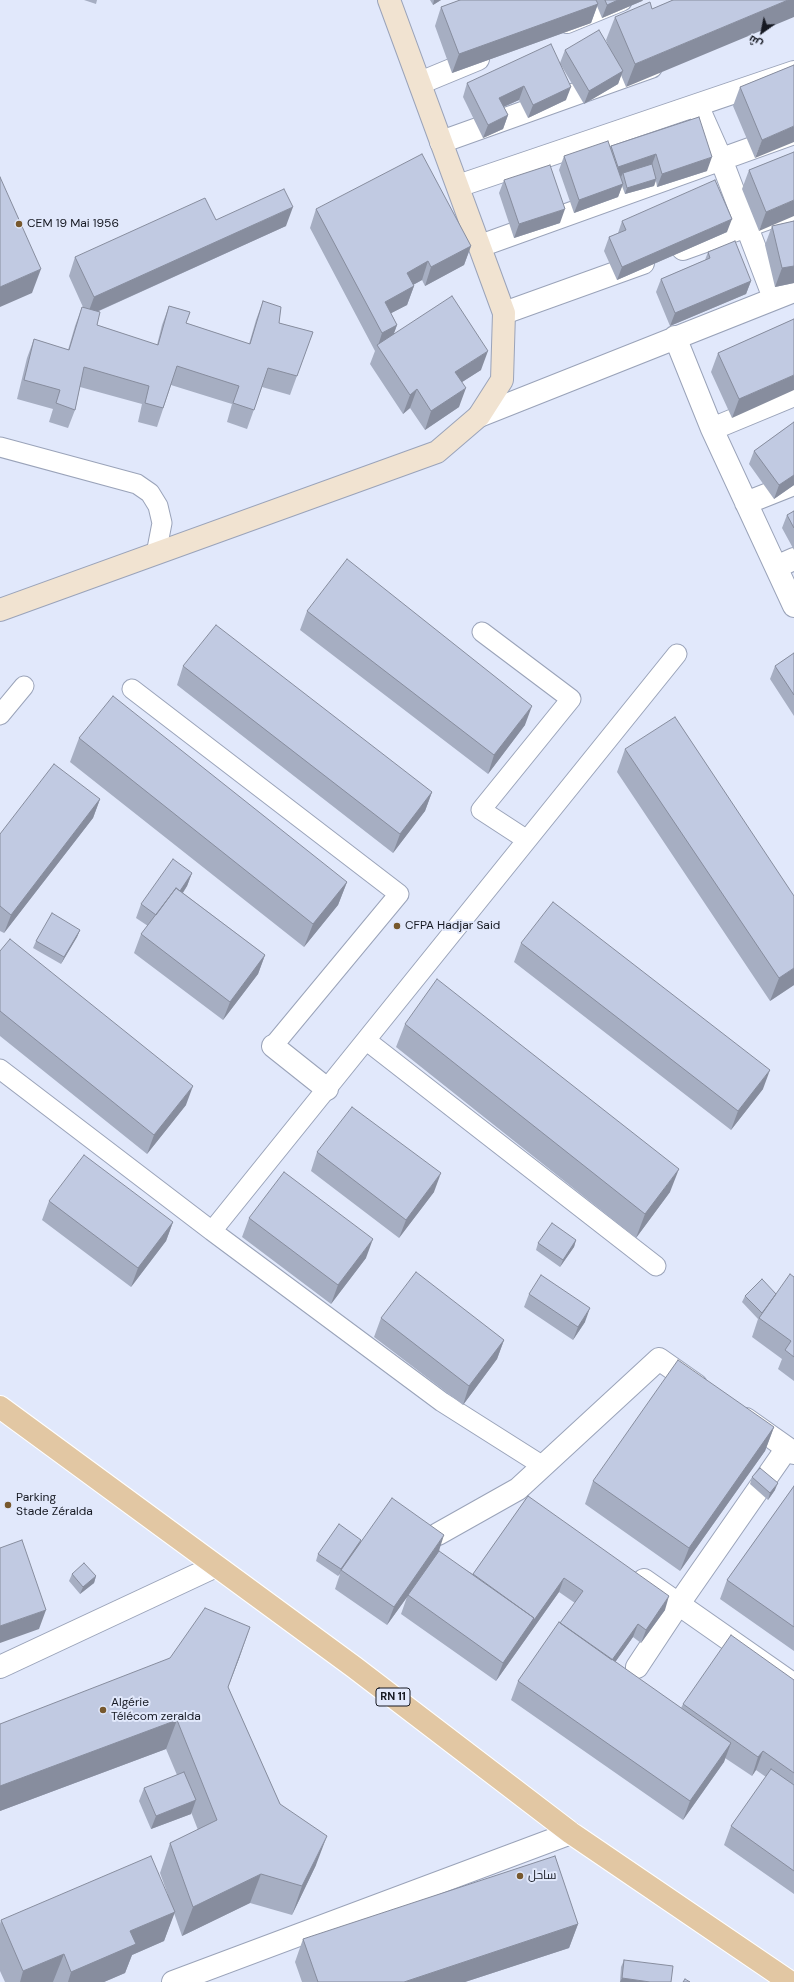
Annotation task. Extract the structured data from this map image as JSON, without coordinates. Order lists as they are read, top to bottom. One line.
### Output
{"streets":{"main road":["RN 11"]},"places":["CEM 19 Mai 1956","CFPA Hadjar Said","Parking Stade Zéralda","Algérie Télécom zeralda","ساحل"],"north":"bottom left"}
